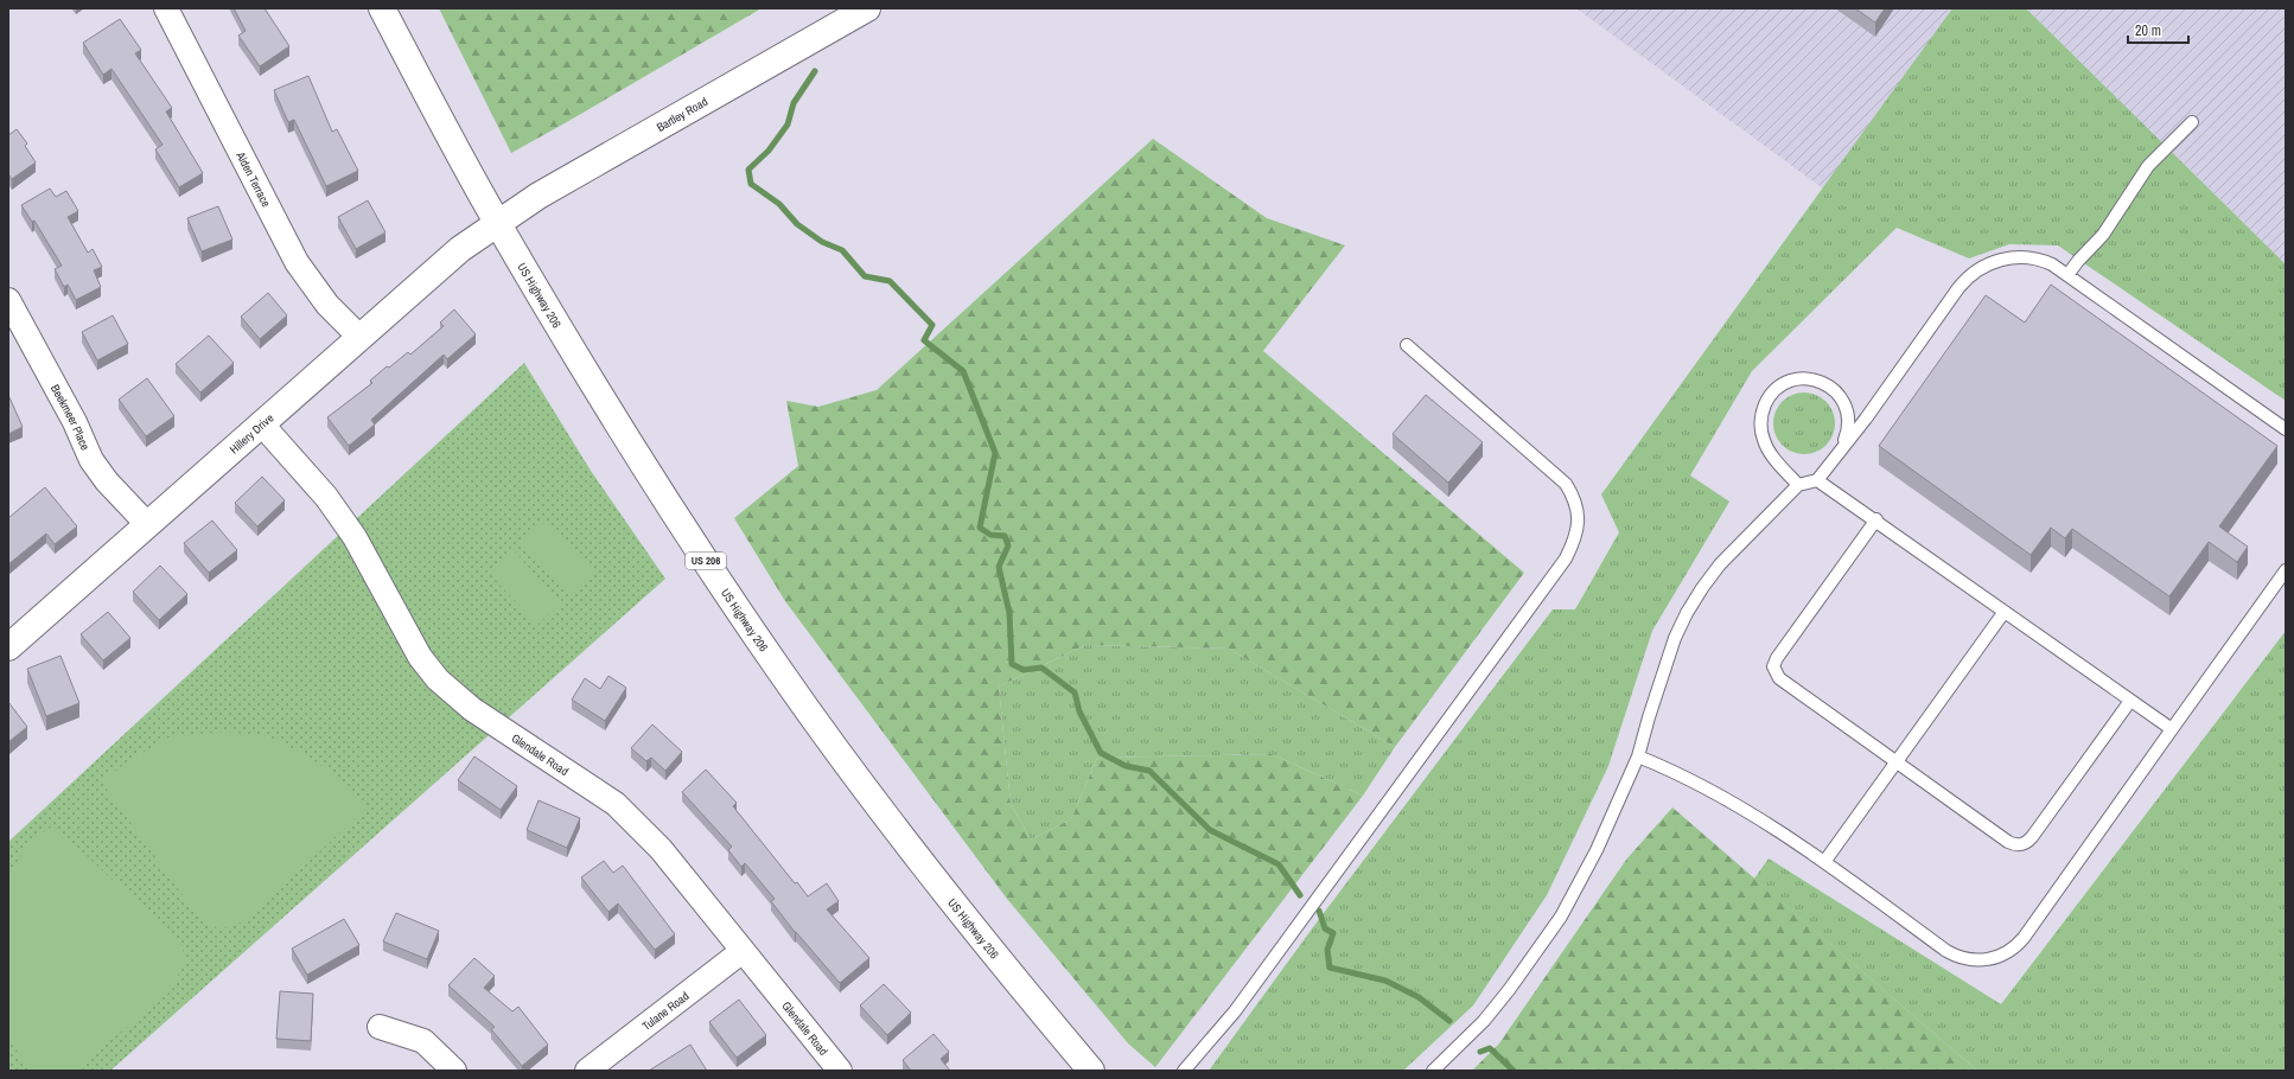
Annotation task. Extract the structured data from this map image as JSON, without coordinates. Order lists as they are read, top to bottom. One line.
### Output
{"streets":{"main road":["Bartley Road","US Highway 206","Hillery Drive","US 206"],"street":["Alden Terrace","Beekmeer Place","Glendale Road","Tulane Road"]},"crossings":[["Bartley Road","US Highway 206"],["Bartley Road","Hillery Drive"],["Alden Terrace","Hillery Drive"],["US Highway 206","Hillery Drive"],["Beekmeer Place","Hillery Drive"],["Hillery Drive","Glendale Road"],["Glendale Road","Tulane Road"]],"scale_bar":"20 m"}
